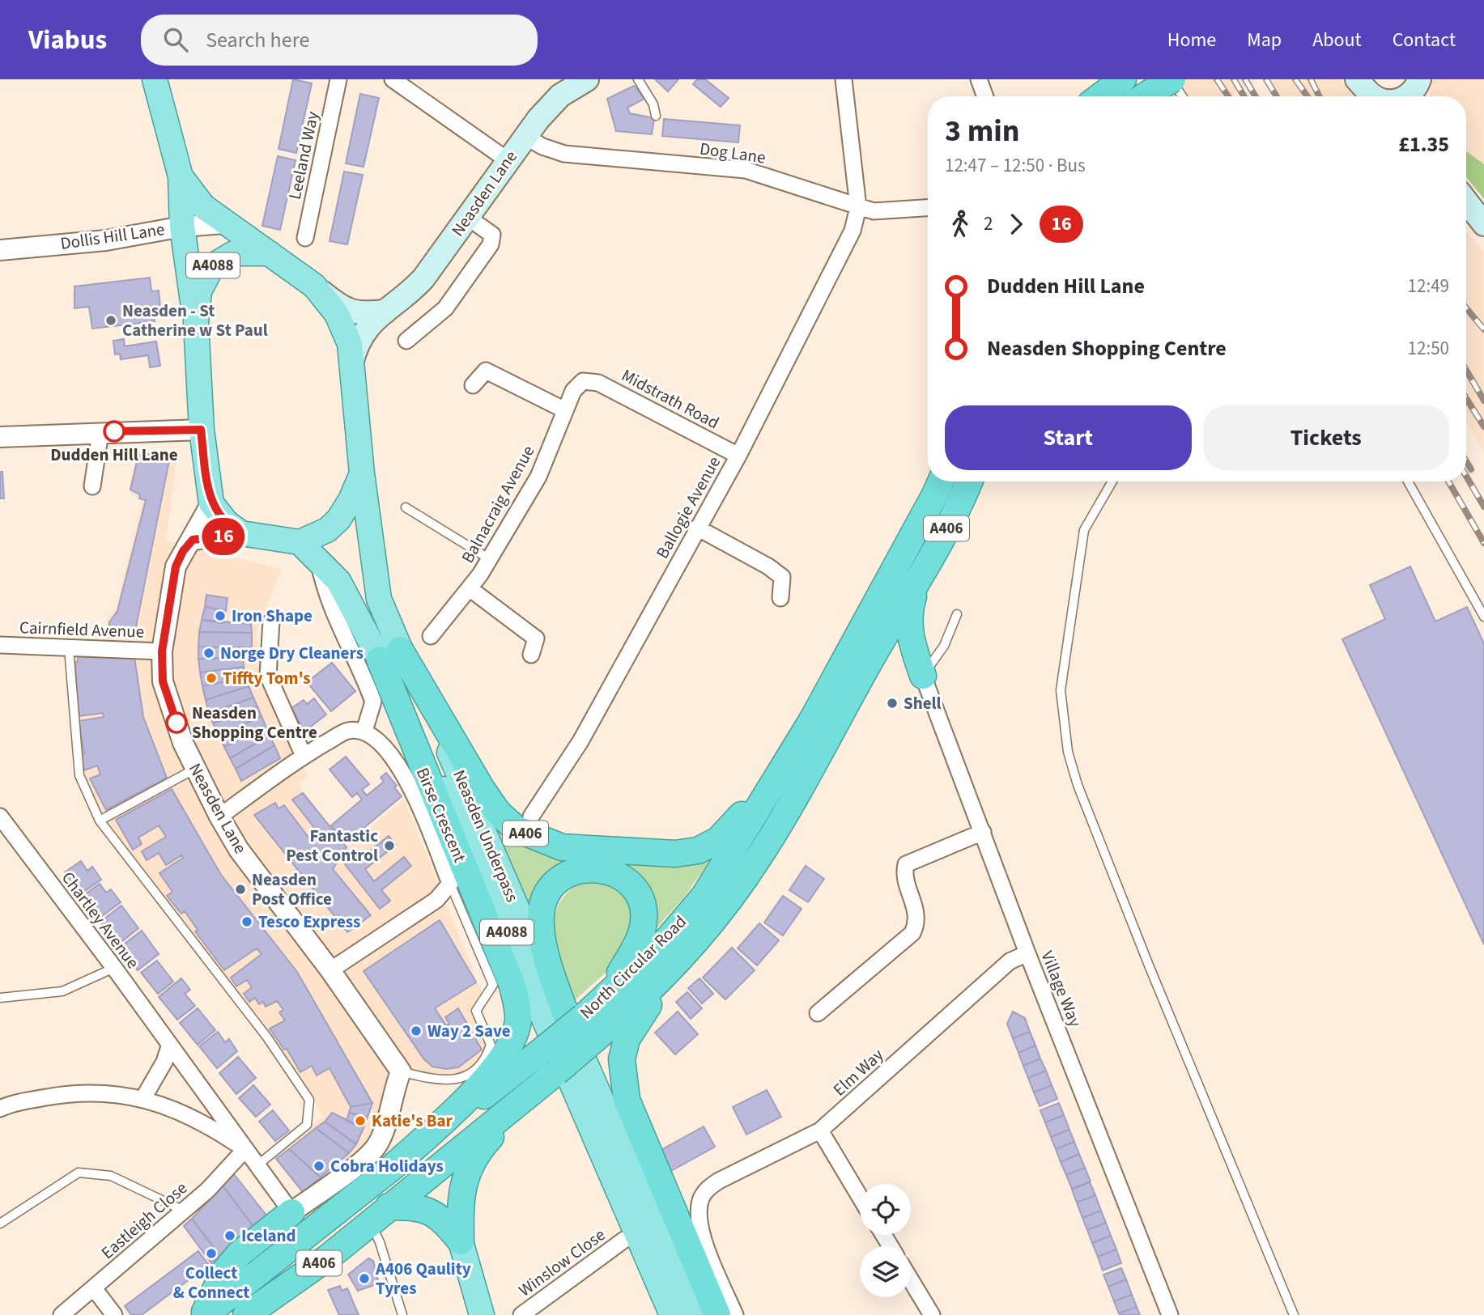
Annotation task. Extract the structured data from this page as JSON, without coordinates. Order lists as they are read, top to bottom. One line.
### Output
{"streets":{"highway":["A406","North Circular Road"],"main road":["Neasden Lane","A4088","Neasden Underpass"],"street":["Dog Lane","Leeland Way","Dollis Hill Lane","Midstrath Road","Balnacraig Avenue","Ballogie Avenue","Cairnfield Avenue","Birse Crescent","Chartley Avenue","Village Way","Elm Way","Eastleigh Close","Winslow Close"]},"crossings":[["Dog Lane","Neasden Lane"],["Dog Lane","Ballogie Avenue"],["Neasden Lane","A4088"],["Neasden Lane","Cairnfield Avenue"],["Neasden Lane","Birse Crescent"],["Dollis Hill Lane","A4088"],["A4088","Neasden Underpass"],["Midstrath Road","Balnacraig Avenue"],["Midstrath Road","Ballogie Avenue"],["A406","Neasden Underpass"],["A406","North Circular Road"],["Neasden Underpass","North Circular Road"],["Chartley Avenue","Eastleigh Close"],["Village Way","Elm Way"]],"places":["Neasden - St Catherine w St Paul","Dudden Hill Lane","Iron Shape","Norge Dry Cleaners","Tiffty Tom's","Shell","Neasden Shopping Centre","Fantastic Pest Control","Neasden Post Office","Tesco Express","Way 2 Save","Katie's Bar","Cobra Holidays","Iceland","Collect & Connect","A406 Qaulity Tyres"],"lines":["bus line 16"],"page":{"header":"Viabus","search":"Search here","nav":["Home","Map","About","Contact"],"on_map":"16","heading":["3 min","12:47 – 12:50 · Bus","£1.35"],"legs":["2","16"],"list":[{"name":"Dudden Hill Lane","value":"12:49"},{"name":"Neasden Shopping Centre","value":"12:50"}],"buttons":["Start","Tickets"]}}
